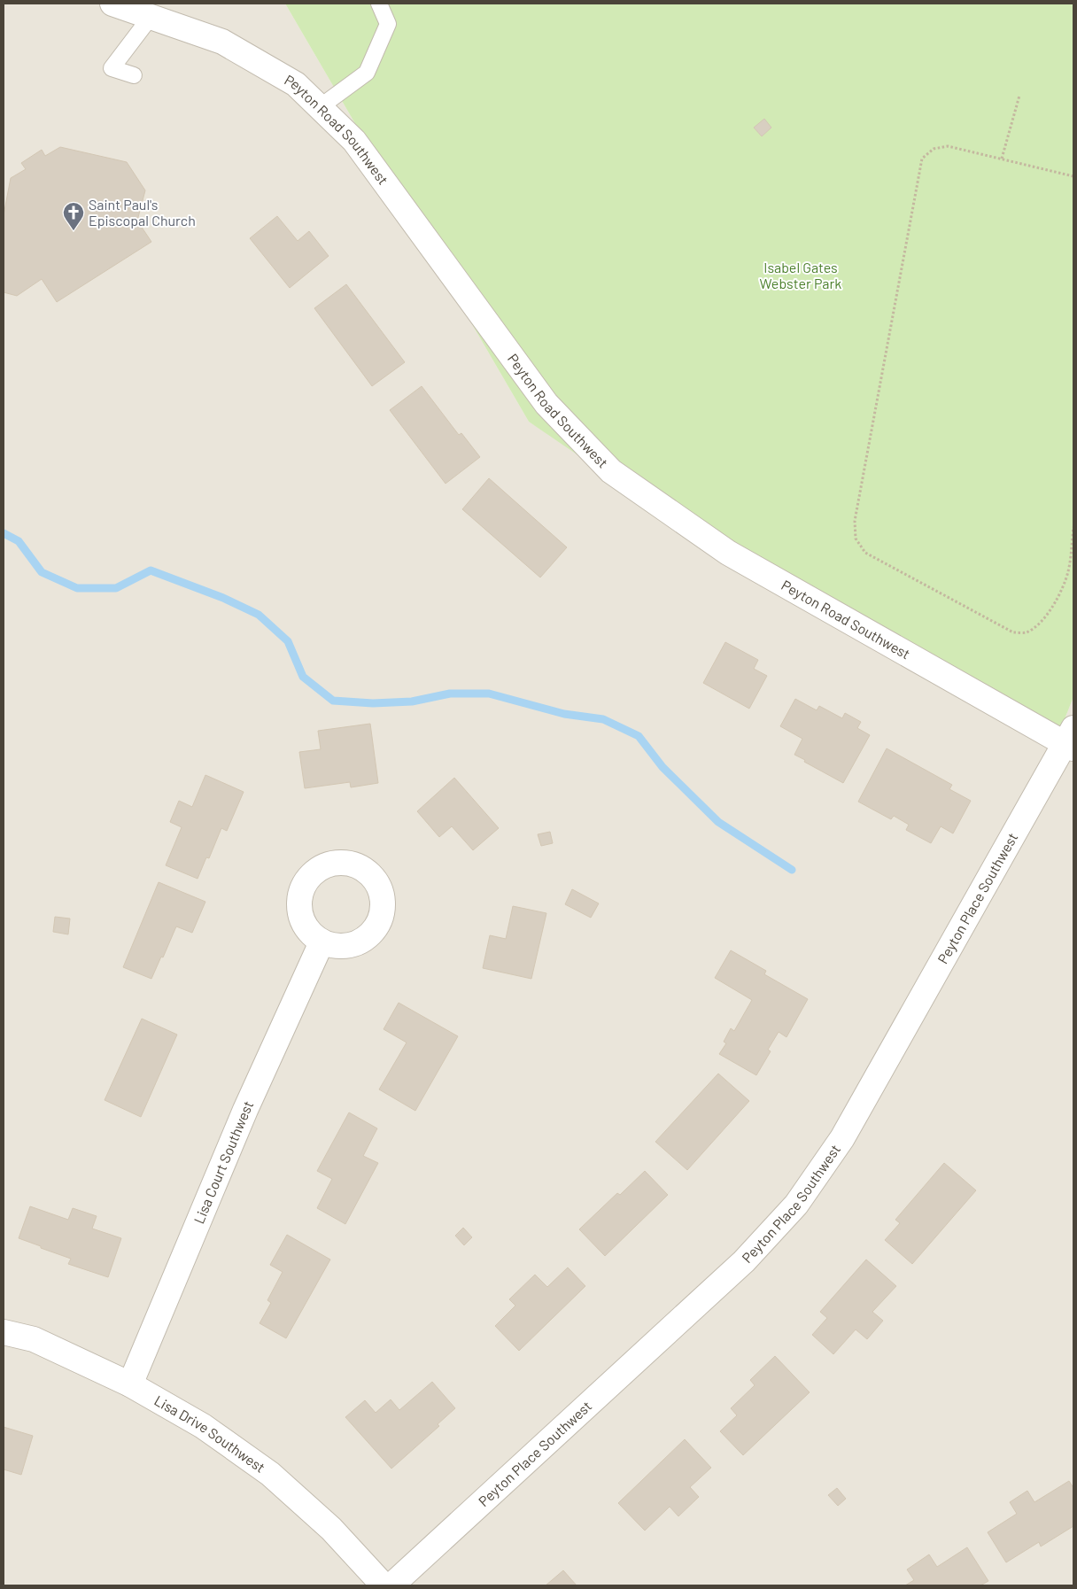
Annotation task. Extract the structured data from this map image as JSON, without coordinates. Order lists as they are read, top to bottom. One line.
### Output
{"streets":{"street":["Peyton Road Southwest","Peyton Place Southwest","Lisa Court Southwest","Lisa Drive Southwest"]},"crossings":[["Peyton Road Southwest","Peyton Place Southwest"],["Lisa Court Southwest","Lisa Drive Southwest"]],"parks":["Isabel Gates Webster Park"],"places":{"church":["Saint Paul's Episcopal Church"]}}
